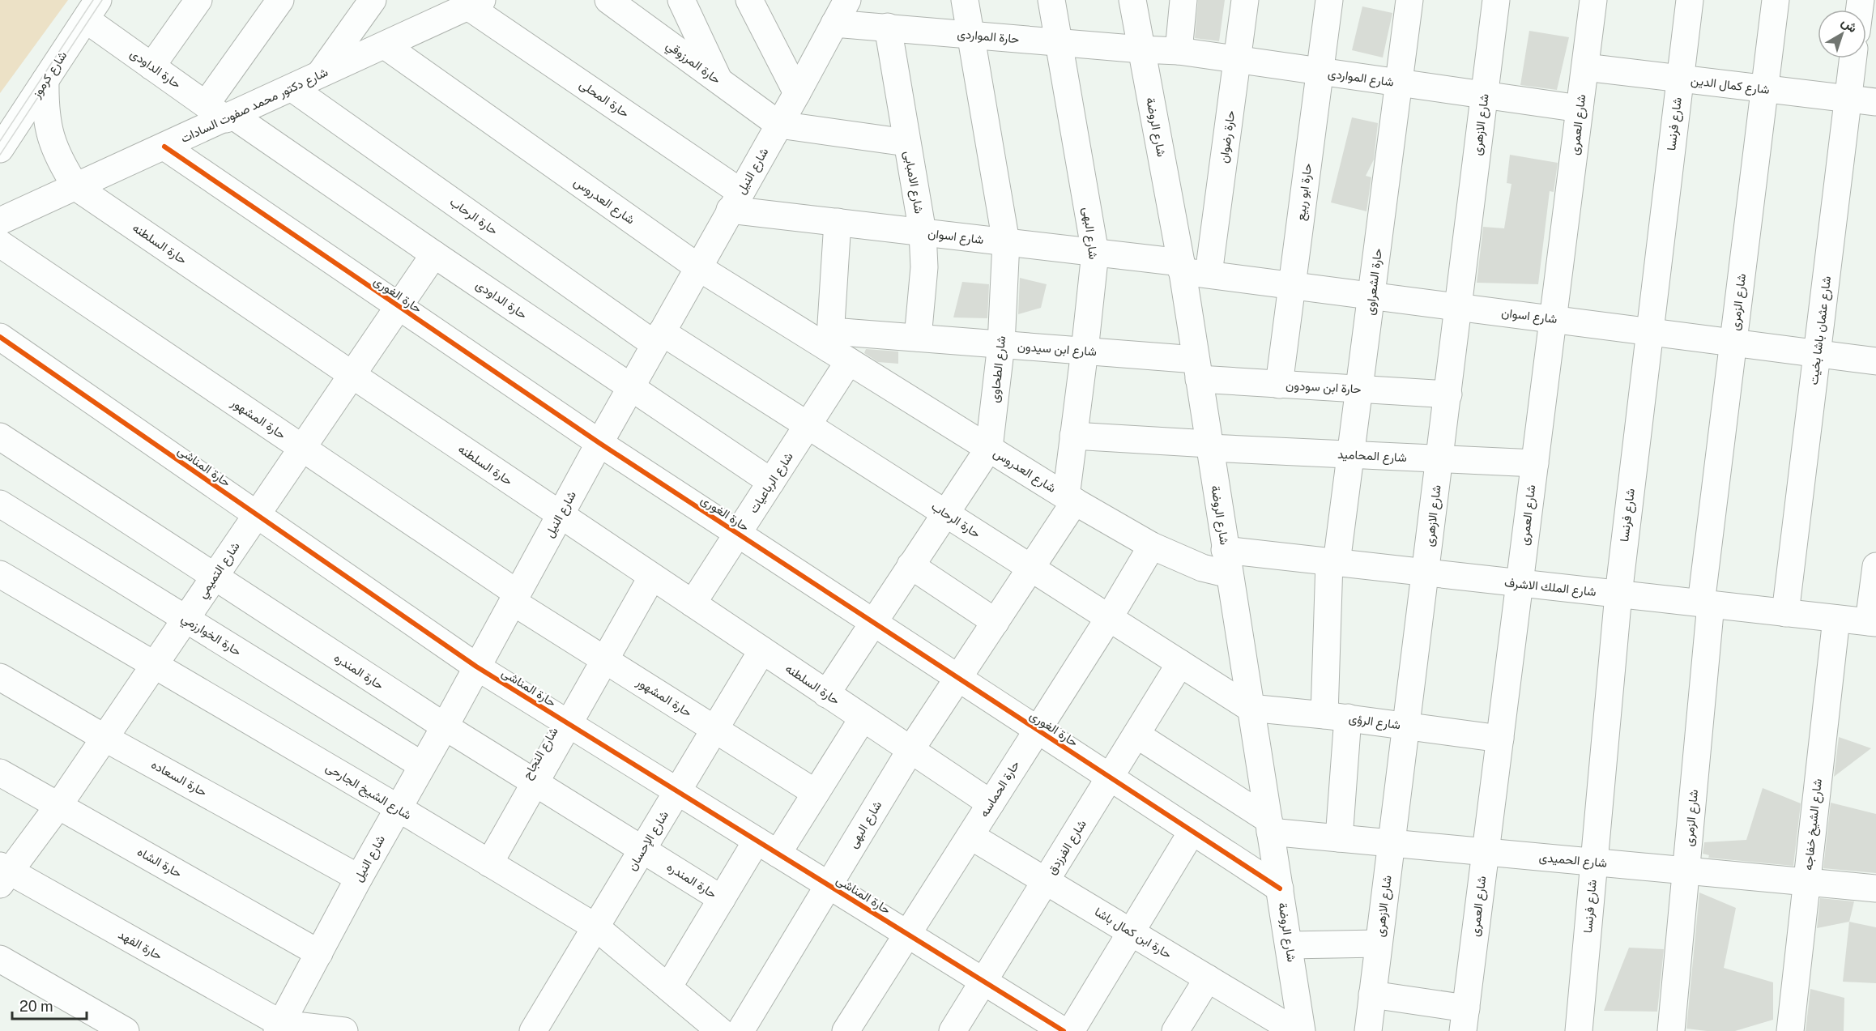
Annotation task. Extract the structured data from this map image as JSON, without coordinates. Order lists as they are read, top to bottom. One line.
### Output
{"streets":{"street":["حارة المواردى","حارة المرزوقي","حارة الداودى","شارع كرموز","شارع المواردى","شارع كمال الدين","حارة المحلى","شارع دكتور محمد صفوت السادات","شارع فرنسا","شارع الازهرى","شارع العمرى","شارع الروضة","حارة رضوان","شارع النيل","شارع الامبابى","حارة ابو ربيع","شارع العدروس","حارة الرحاب","شارع البهى","شارع اسوان","حارة السلطنه","حارة الشعراوى","حارة الغورى","شارع الزمرى","شارع عثمان باشا بخيت","شارع ابن سيدون","شارع الطحاوى","حارة ابن سودون","حارة المشهور","شارع المحاميد","حارة المناشى","شارع الرباعيات","شارع التميمي","شارع الملك الاشرف","حارة الخوارزمي","حارة المندره","شارع الرؤى","شارع النجاح","حارة السعاده","حارة الحماسه","شارع الشيخ الجارحى","شارع الشيخ خفاجه","شارع الإحسان","شارع الفرزدق","شارع الحميدى","حارة الشاه","حارة ابن كمال باشا","حارة الفهد"]},"crossings":[["حارة المواردى","شارع المواردى"],["حارة المواردى","شارع الروضة"],["حارة المواردى","شارع النيل"],["حارة المواردى","شارع الامبابى"],["حارة المواردى","شارع البهى"],["حارة المواردى","شارع الطحاوى"],["حارة المرزوقي","شارع النيل"],["حارة الداودى","شارع كرموز"],["حارة الداودى","شارع دكتور محمد صفوت السادات"],["حارة الداودى","شارع النيل"],["حارة الداودى","شارع الرباعيات"],["حارة الداودى","شارع التميمي"],["شارع كرموز","حارة السلطنه"],["شارع المواردى","شارع الازهرى"],["شارع المواردى","شارع العمرى"],["شارع المواردى","شارع الروضة"],["شارع المواردى","حارة رضوان"],["شارع المواردى","حارة ابو ربيع"],["شارع المواردى","حارة الشعراوى"],["شارع كمال الدين","شارع فرنسا"],["شارع كمال الدين","شارع العمرى"],["شارع كمال الدين","شارع الزمرى"],["شارع كمال الدين","شارع عثمان باشا بخيت"],["حارة المحلى","شارع دكتور محمد صفوت السادات"],["حارة المحلى","شارع النيل"],["حارة المحلى","شارع اسوان"],["شارع دكتور محمد صفوت السادات","شارع العدروس"],["شارع دكتور محمد صفوت السادات","حارة الرحاب"],["شارع دكتور محمد صفوت السادات","حارة السلطنه"],["شارع دكتور محمد صفوت السادات","حارة الغورى"],["شارع فرنسا","شارع اسوان"],["شارع فرنسا","شارع الملك الاشرف"],["شارع فرنسا","شارع الحميدى"],["شارع الازهرى","شارع اسوان"],["شارع الازهرى","حارة ابن سودون"],["شارع الازهرى","شارع المحاميد"],["شارع الازهرى","شارع الملك الاشرف"],["شارع الازهرى","شارع الرؤى"],["شارع الازهرى","شارع الحميدى"],["شارع العمرى","شارع اسوان"],["شارع العمرى","شارع المحاميد"],["شارع العمرى","شارع الملك الاشرف"],["شارع العمرى","شارع الرؤى"],["شارع العمرى","شارع الحميدى"],["شارع الروضة","شارع العدروس"],["شارع الروضة","حارة الرحاب"],["شارع الروضة","شارع اسوان"],["شارع الروضة","حارة الغورى"],["شارع الروضة","شارع ابن سيدون"],["شارع الروضة","حارة ابن سودون"],["شارع الروضة","شارع المحاميد"],["شارع الروضة","شارع الملك الاشرف"],["شارع الروضة","شارع الرؤى"],["شارع الروضة","شارع الحميدى"],["حارة رضوان","شارع اسوان"],["شارع النيل","شارع العدروس"],["شارع النيل","حارة الرحاب"],["شارع النيل","شارع اسوان"],["شارع النيل","حارة السلطنه"],["شارع النيل","حارة الغورى"],["شارع النيل","حارة المشهور"],["شارع النيل","حارة المناشى"],["شارع النيل","حارة الخوارزمي"],["شارع النيل","حارة المندره"],["شارع النيل","حارة السعاده"],["شارع النيل","شارع الشيخ الجارحى"],["شارع النيل","حارة الشاه"],["شارع النيل","حارة الفهد"],["شارع الامبابى","شارع اسوان"],["شارع الامبابى","شارع ابن سيدون"],["حارة ابو ربيع","شارع اسوان"],["حارة ابو ربيع","حارة ابن سودون"],["شارع العدروس","شارع البهى"],["شارع العدروس","شارع ابن سيدون"],["شارع العدروس","شارع الطحاوى"],["شارع العدروس","شارع الرباعيات"],["شارع العدروس","شارع الملك الاشرف"],["شارع العدروس","حارة الحماسه"],["حارة الرحاب","شارع البهى"],["حارة الرحاب","شارع الطحاوى"],["حارة الرحاب","شارع الرباعيات"],["حارة الرحاب","شارع الرؤى"],["حارة الرحاب","حارة الحماسه"],["حارة الرحاب","شارع الفرزدق"],["شارع البهى","شارع اسوان"],["شارع البهى","حارة السلطنه"],["شارع البهى","حارة الغورى"],["شارع البهى","شارع ابن سيدون"],["شارع البهى","شارع المحاميد"],["شارع البهى","حارة المناشى"],["شارع اسوان","حارة الشعراوى"],["شارع اسوان","شارع الزمرى"],["شارع اسوان","شارع عثمان باشا بخيت"],["شارع اسوان","شارع الطحاوى"],["حارة السلطنه","شارع الطحاوى"],["حارة السلطنه","شارع الرباعيات"],["حارة السلطنه","شارع التميمي"],["حارة السلطنه","شارع النجاح"],["حارة السلطنه","حارة الحماسه"],["حارة السلطنه","شارع الإحسان"],["حارة الشعراوى","حارة ابن سودون"],["حارة الشعراوى","شارع المحاميد"],["حارة الشعراوى","شارع الملك الاشرف"],["حارة الشعراوى","شارع الرؤى"],["حارة الشعراوى","شارع الحميدى"],["حارة الغورى","شارع الطحاوى"],["حارة الغورى","شارع الرباعيات"],["حارة الغورى","شارع التميمي"],["حارة الغورى","حارة الحماسه"],["حارة الغورى","شارع الفرزدق"],["شارع الزمرى","شارع الملك الاشرف"],["شارع الزمرى","شارع الحميدى"],["شارع عثمان باشا بخيت","شارع الملك الاشرف"],["شارع ابن سيدون","شارع الطحاوى"],["شارع ابن سيدون","حارة ابن سودون"],["شارع ابن سيدون","شارع الرباعيات"],["حارة المشهور","شارع التميمي"],["حارة المشهور","شارع النجاح"],["حارة المشهور","شارع الإحسان"],["حارة المناشى","شارع التميمي"],["حارة المناشى","شارع النجاح"],["حارة المناشى","حارة الحماسه"],["حارة المناشى","شارع الإحسان"],["حارة المناشى","شارع الفرزدق"],["شارع التميمي","حارة الخوارزمي"],["شارع التميمي","حارة المندره"],["شارع التميمي","حارة السعاده"],["شارع التميمي","شارع الشيخ الجارحى"],["شارع التميمي","حارة الشاه"],["شارع التميمي","حارة الفهد"],["شارع الملك الاشرف","شارع الشيخ خفاجه"],["حارة المندره","شارع النجاح"],["حارة المندره","شارع الإحسان"],["شارع النجاح","شارع الشيخ الجارحى"],["حارة الحماسه","حارة ابن كمال باشا"],["شارع الشيخ الجارحى","شارع الإحسان"],["شارع الشيخ خفاجه","شارع الحميدى"],["شارع الفرزدق","حارة ابن كمال باشا"]],"scale_bar":"20 m","north":"top right"}
